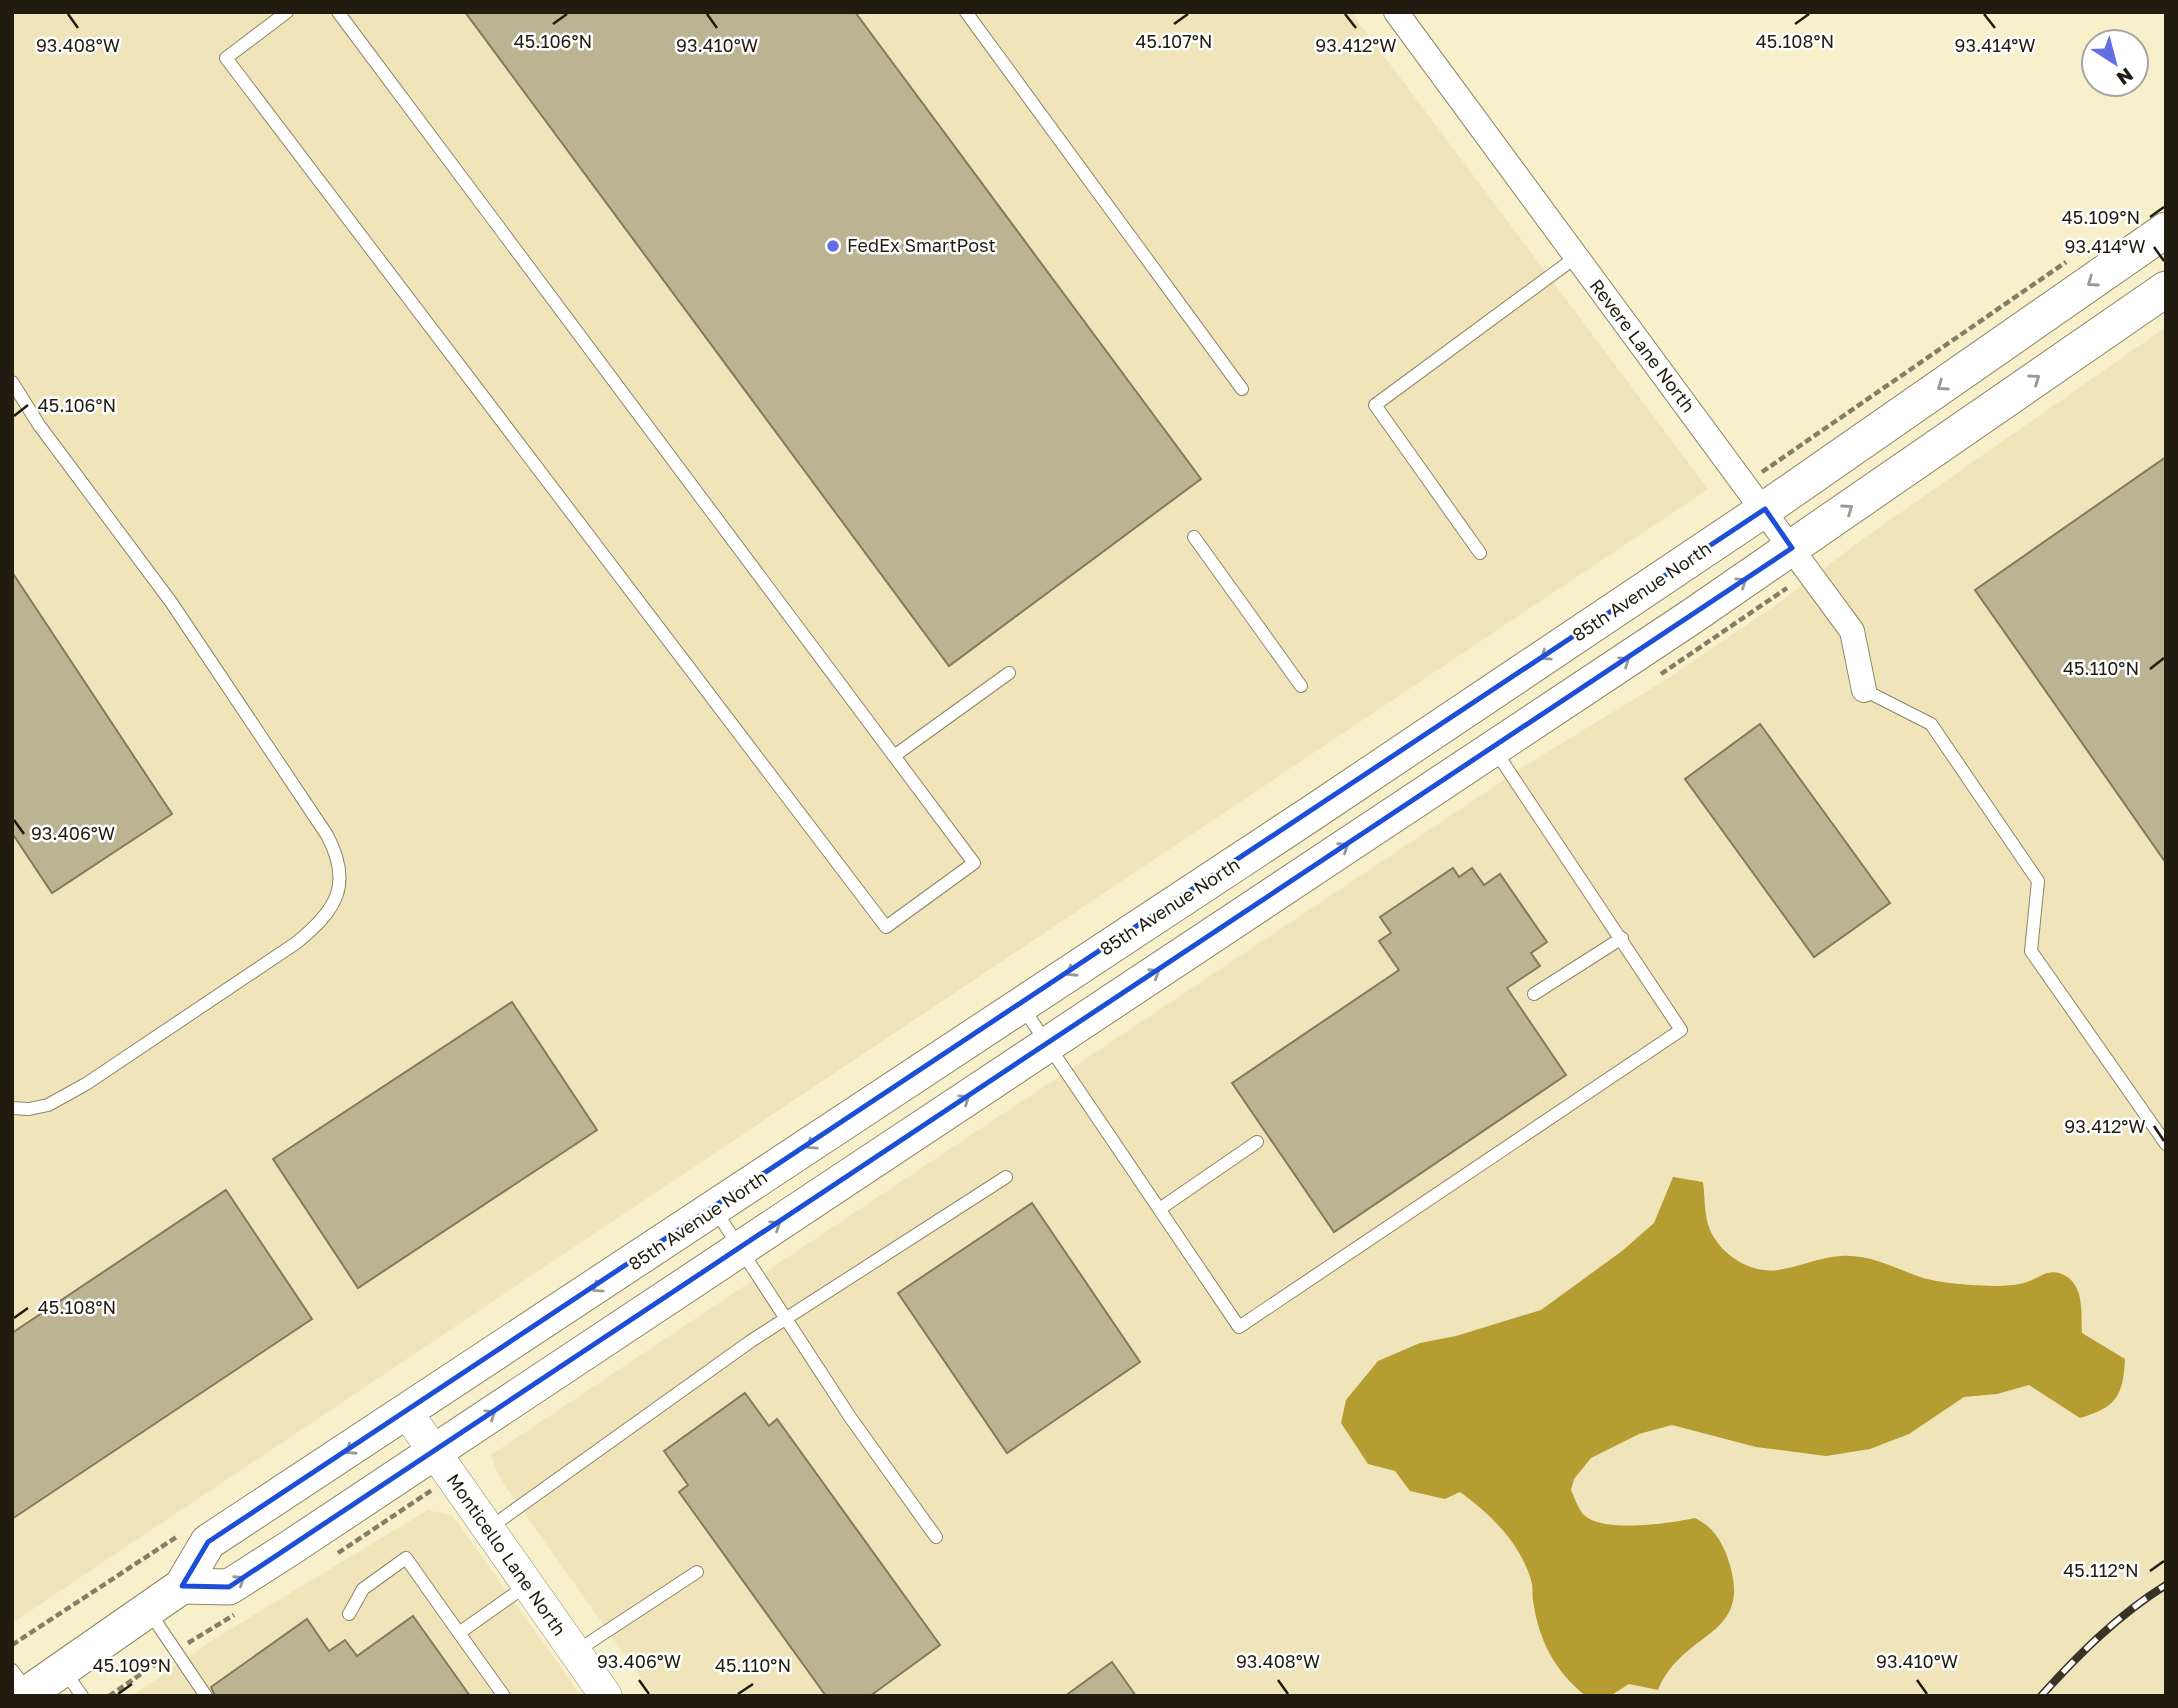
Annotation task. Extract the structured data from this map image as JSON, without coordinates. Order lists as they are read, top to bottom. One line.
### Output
{"streets":{"main road":["85th Avenue North"],"street":["Revere Lane North","Monticello Lane North"]},"crossings":[["Revere Lane North","85th Avenue North"],["85th Avenue North","Monticello Lane North"]],"places":["FedEx SmartPost"],"north":"bottom right","coordinates":["45.106°N","45.107°N","45.108°N","93.408°W","93.410°W","93.412°W","93.414°W","45.109°N","45.110°N","93.406°W","45.112°N"]}
